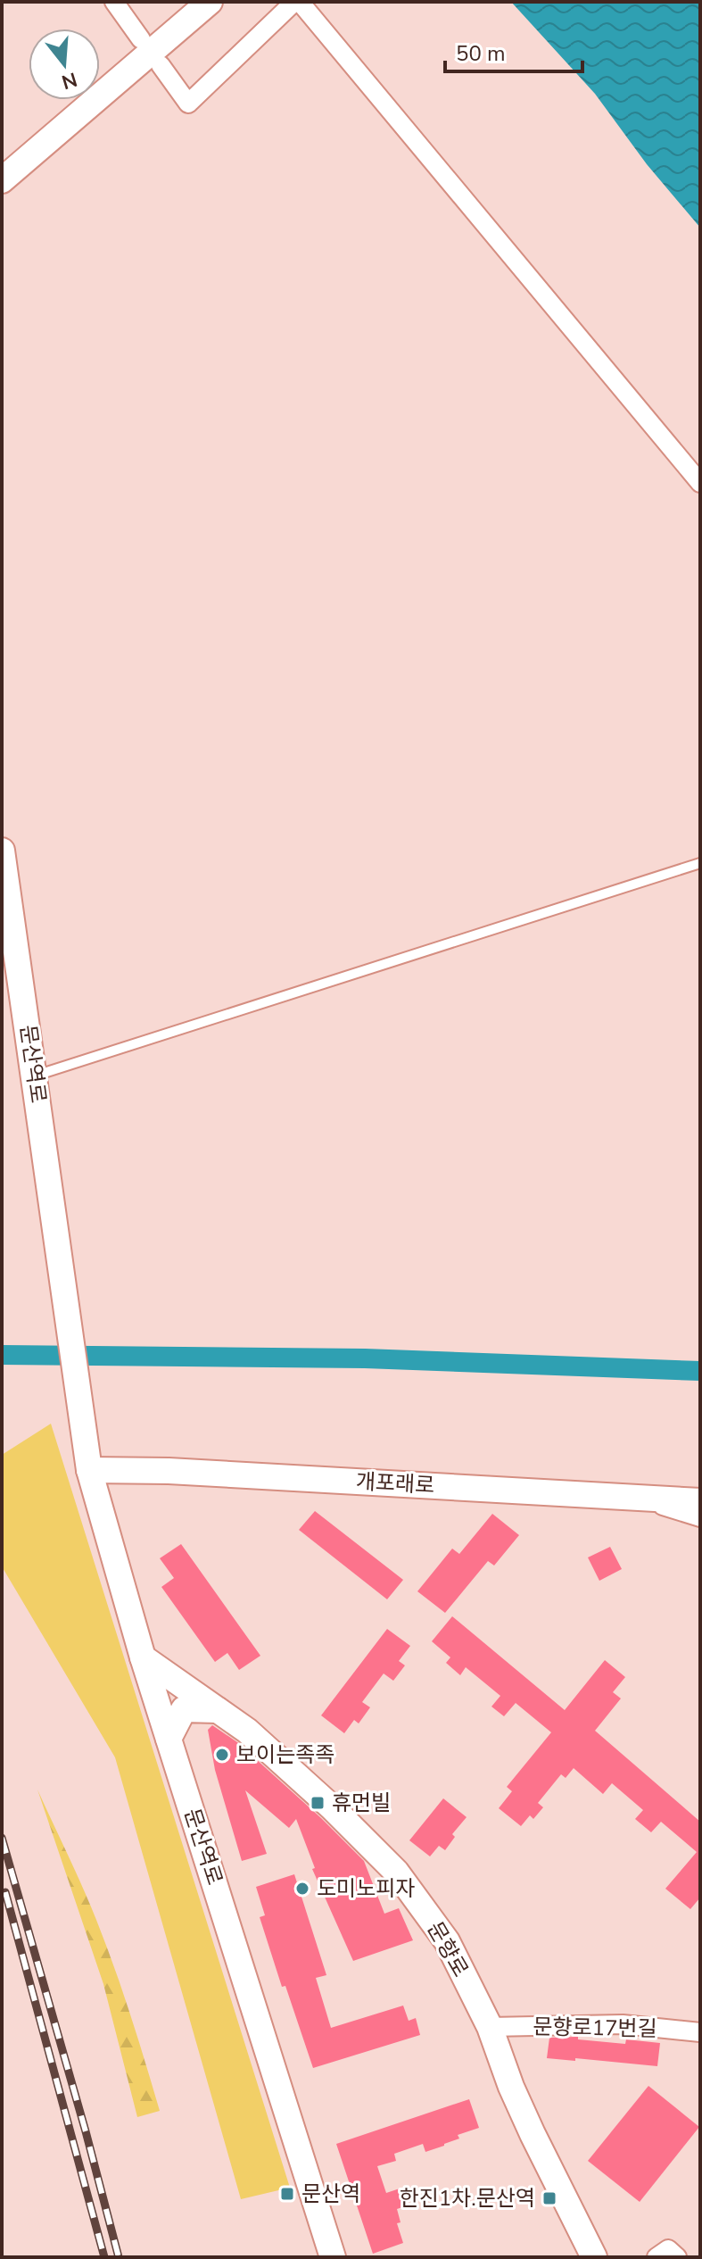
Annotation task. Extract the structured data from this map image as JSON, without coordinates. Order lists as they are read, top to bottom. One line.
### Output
{"streets":{"street":["문산역로","개포래로","문향로","문향로17번길"]},"crossings":[["문산역로","개포래로"],["문산역로","문향로"],["문향로","문향로17번길"]],"places":{"other":["보이는족족","도미노피자"],"transit":["휴먼빌","문산역","한진1차.문산역"]},"scale_bar":"50 m","north":"bottom"}
